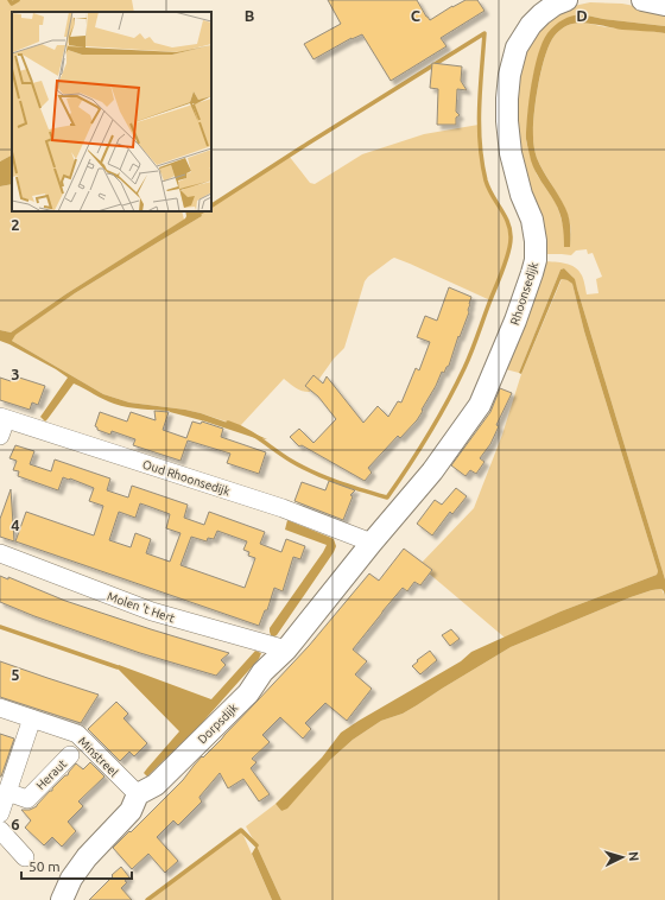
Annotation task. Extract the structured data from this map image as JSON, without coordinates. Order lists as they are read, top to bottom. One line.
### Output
{"streets":{"street":["Rhoonsedijk","Oud Rhoonsedijk","Molen 't Hert","Dorpsdijk","Minstreel","Heraut"]},"crossings":[["Rhoonsedijk","Oud Rhoonsedijk"],["Rhoonsedijk","Dorpsdijk"],["Oud Rhoonsedijk","Dorpsdijk"],["Molen 't Hert","Dorpsdijk"],["Dorpsdijk","Minstreel"]],"scale_bar":"50 m","north":"right","grid":{"columns":["B","C","D"],"rows":["2","3","4","5","6"]}}
